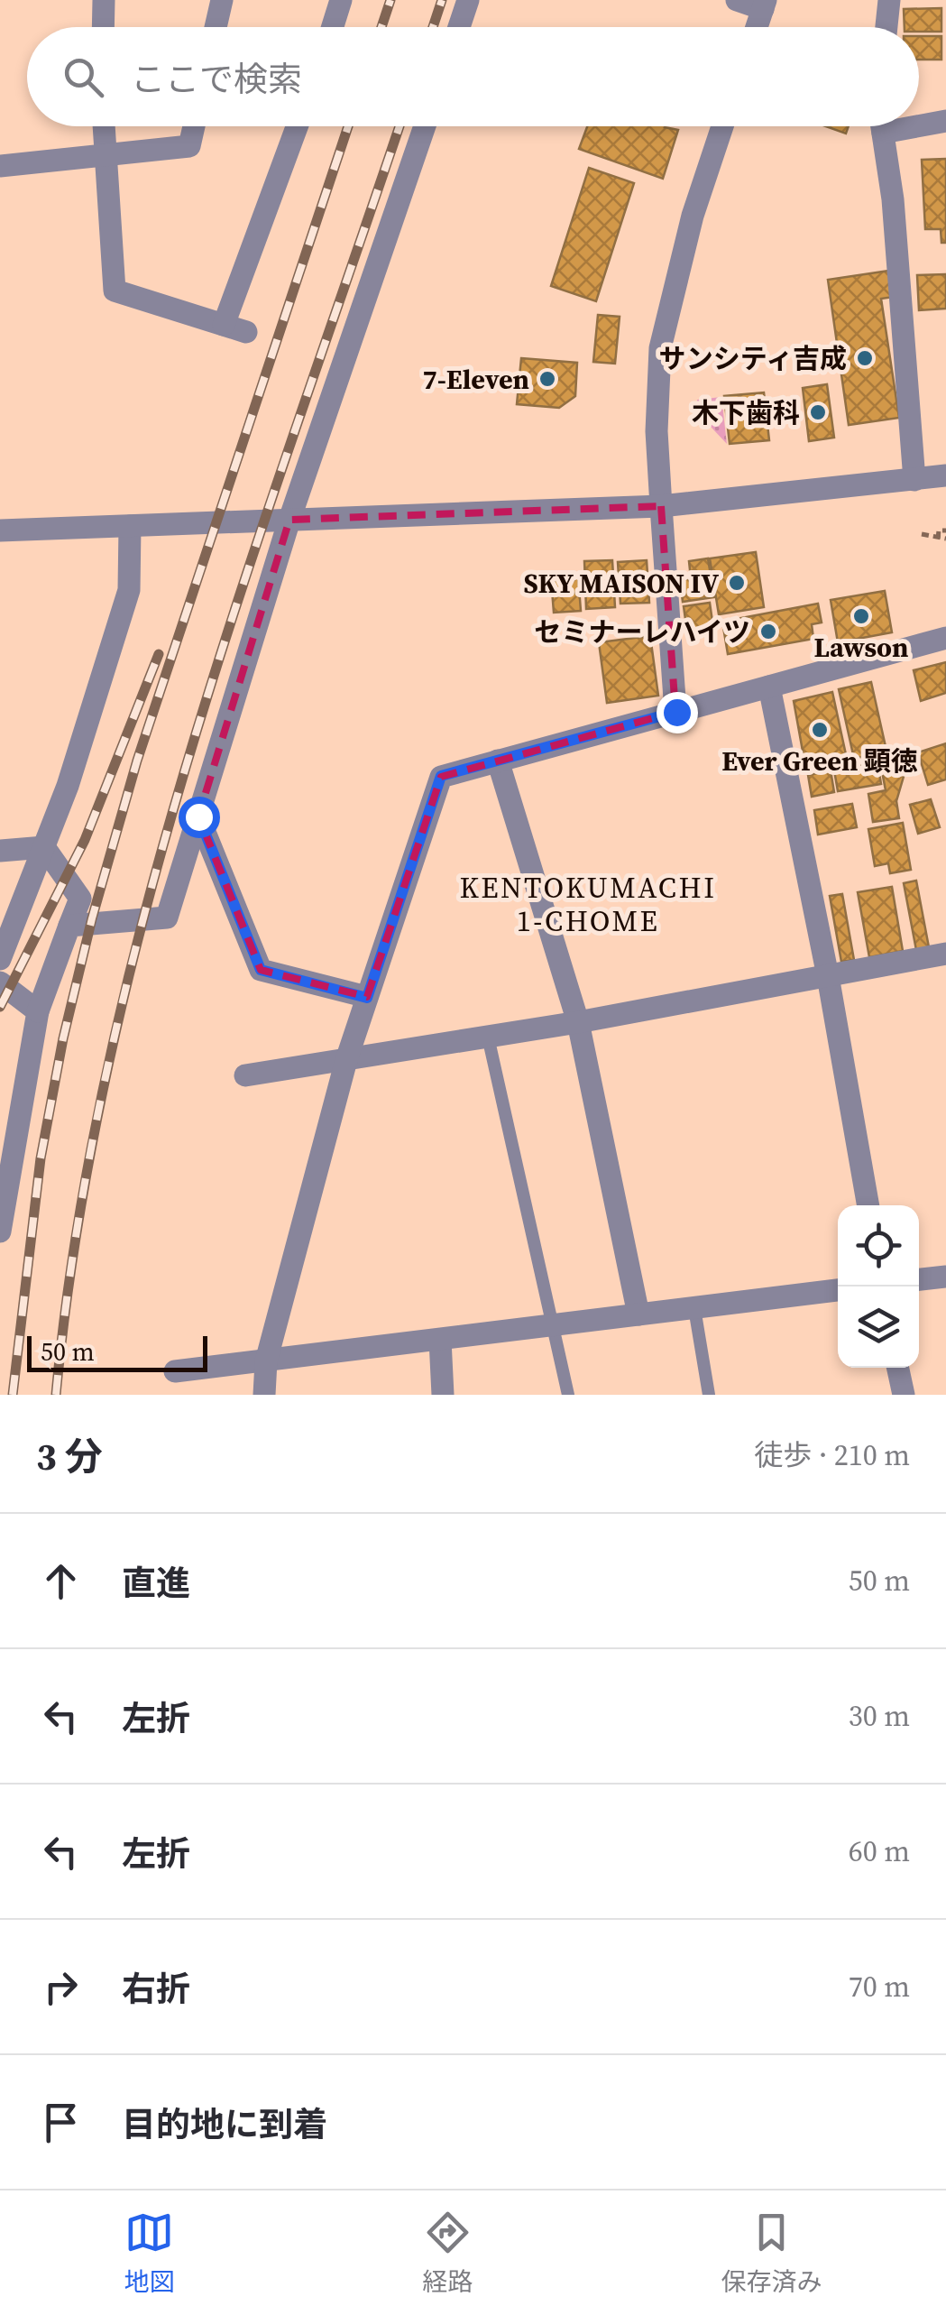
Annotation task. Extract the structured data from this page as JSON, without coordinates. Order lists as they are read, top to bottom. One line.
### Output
{"districts":["KENTOKUMACHI 1-CHOME"],"places":["サンシティ吉成","7-Eleven","木下歯科","SKY MAISON IV","Lawson","セミナーレハイツ","Ever Green 顕徳"],"scale_bar":"50 m","page":{"search":"ここで検索","scale":"50 m","heading":["3 分","徒歩 · 210 m"],"list":[["直進","50 m"],["左折","30 m"],["左折","60 m"],["右折","70 m"],"目的地に到着"],"nav":["地図","経路","保存済み"]}}
